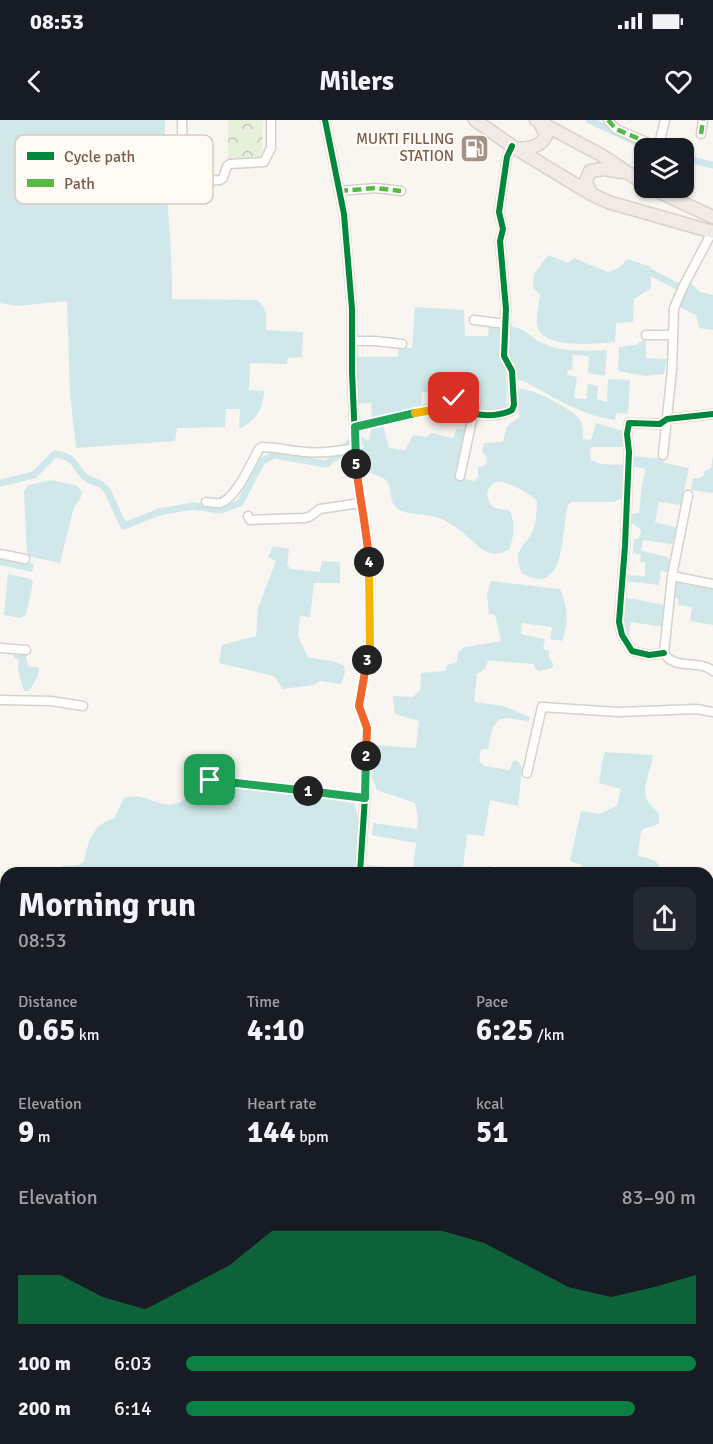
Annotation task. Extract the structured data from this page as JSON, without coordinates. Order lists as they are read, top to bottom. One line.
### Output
{"places":{"fuel station":["MUKTI FILLING STATION"]},"legend":["Cycle path","Path"],"page":{"status":"08:53","header":"Milers","pins":["5","4","3","2","1"],"heading":["Morning run","08:53"],"stats":[["Distance","0.65 km"],["Time","4:10"],["Pace","6:25 /km"],["Elevation","9 m"],["Heart rate","144 bpm"],["kcal","51"]],"chart":["Elevation","83–90 m"],"list":[{"name":"100 m","note":"6:03"},{"name":"200 m","note":"6:14"}]}}
